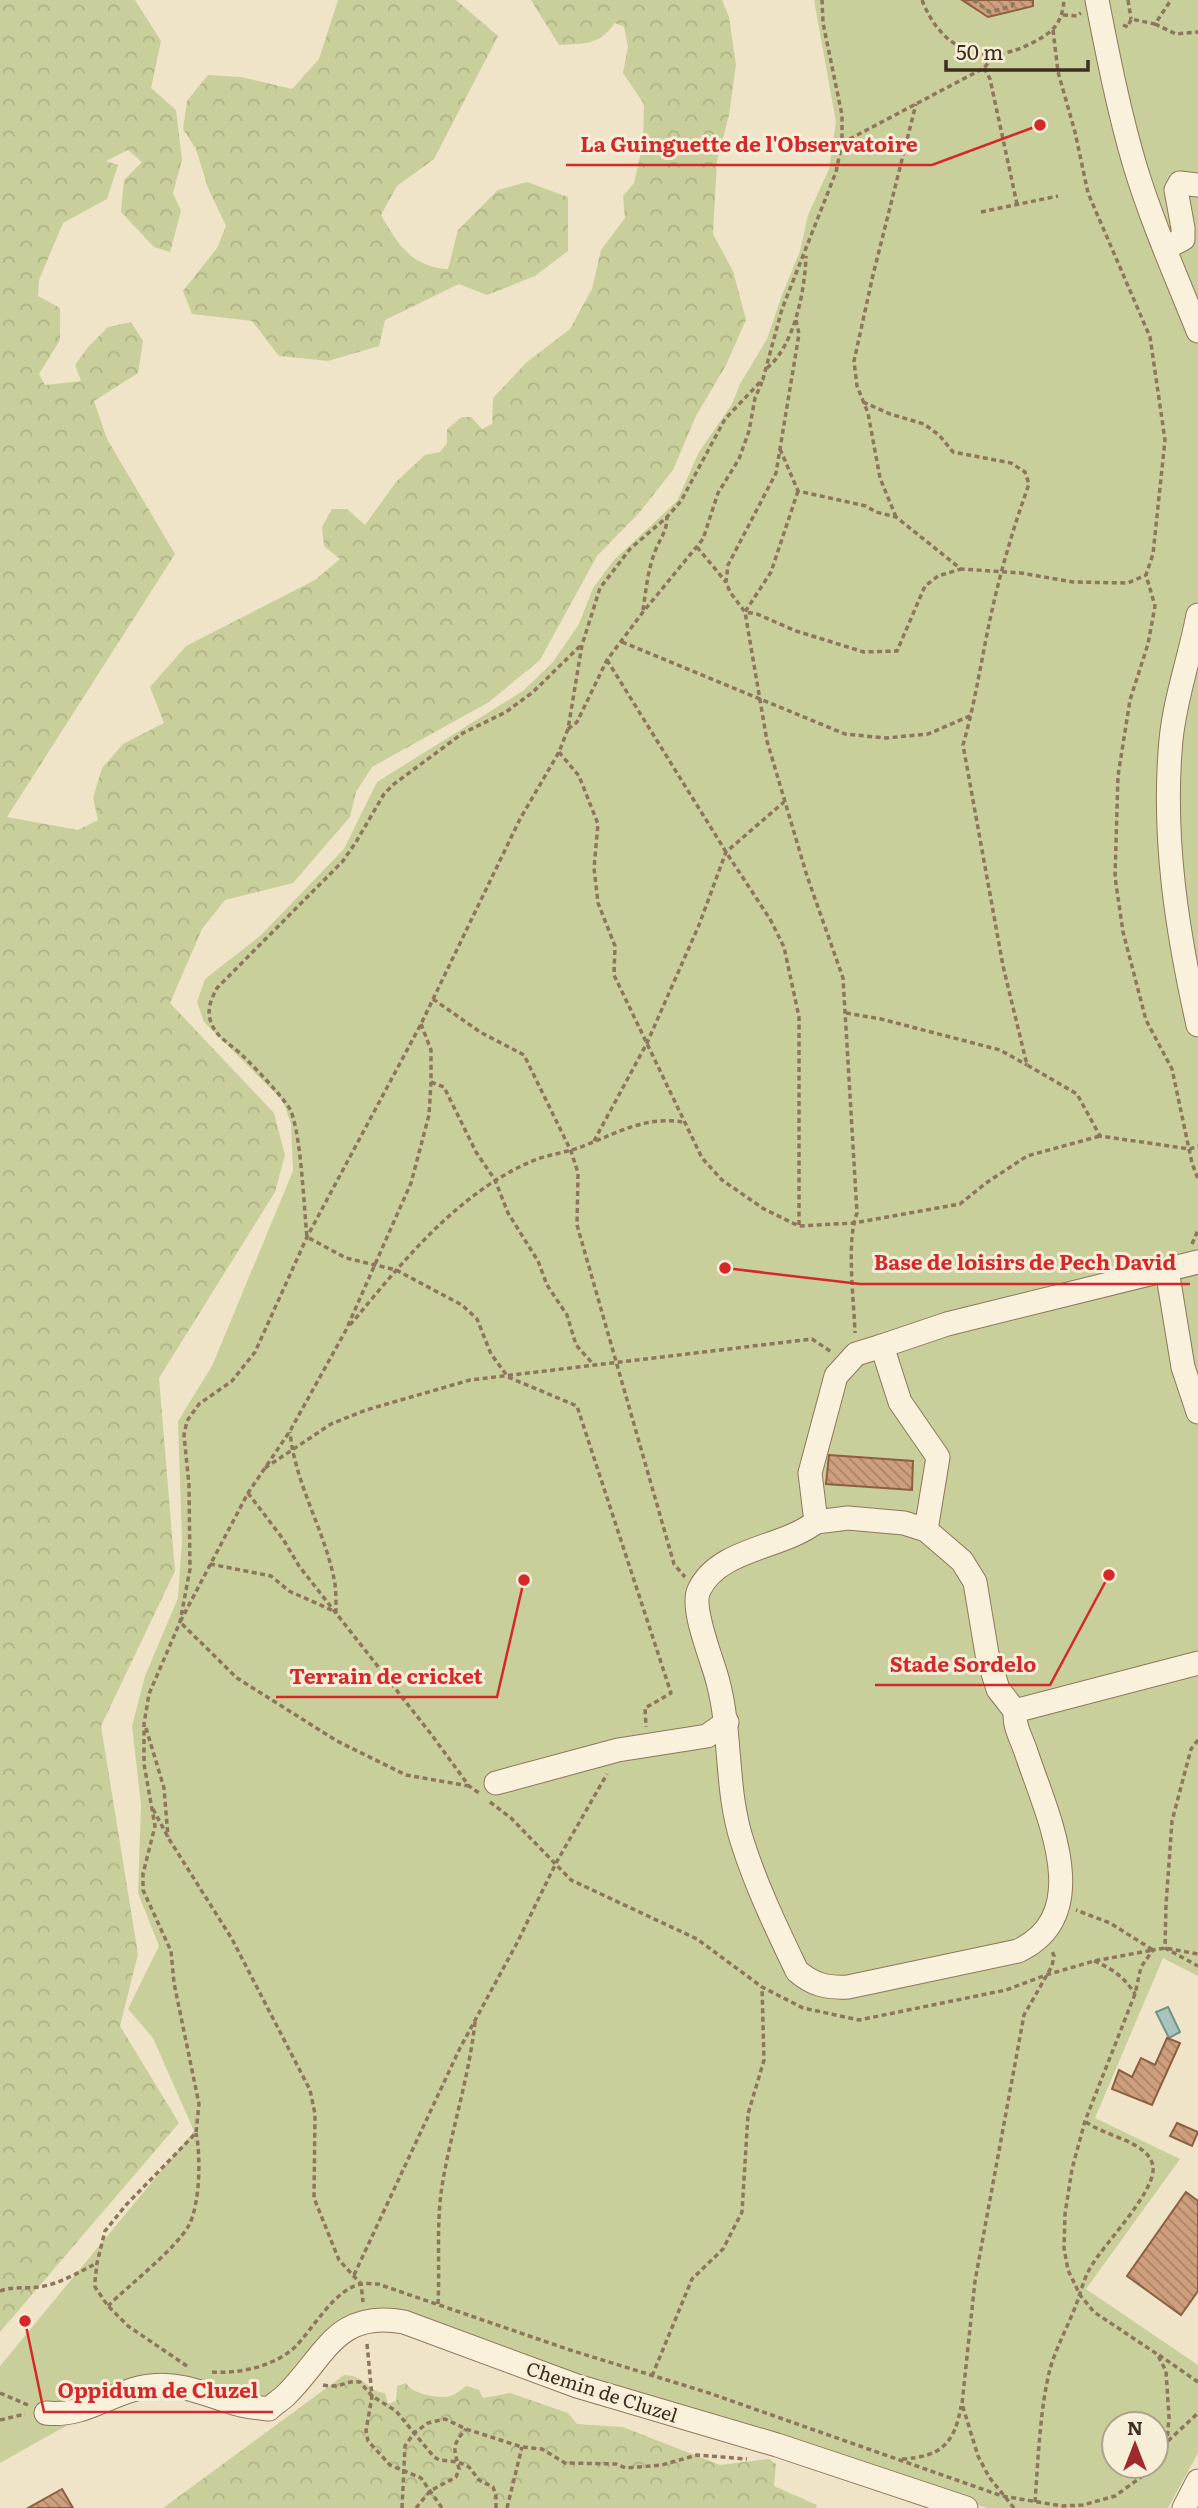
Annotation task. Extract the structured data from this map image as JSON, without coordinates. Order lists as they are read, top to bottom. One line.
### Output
{"streets":{"street":["Chemin de Cluzel"]},"places":["La Guinguette de l'Observatoire","Base de loisirs de Pech David","Stade Sordelo","Terrain de cricket","Oppidum de Cluzel"],"scale_bar":"50 m","north":"top"}
